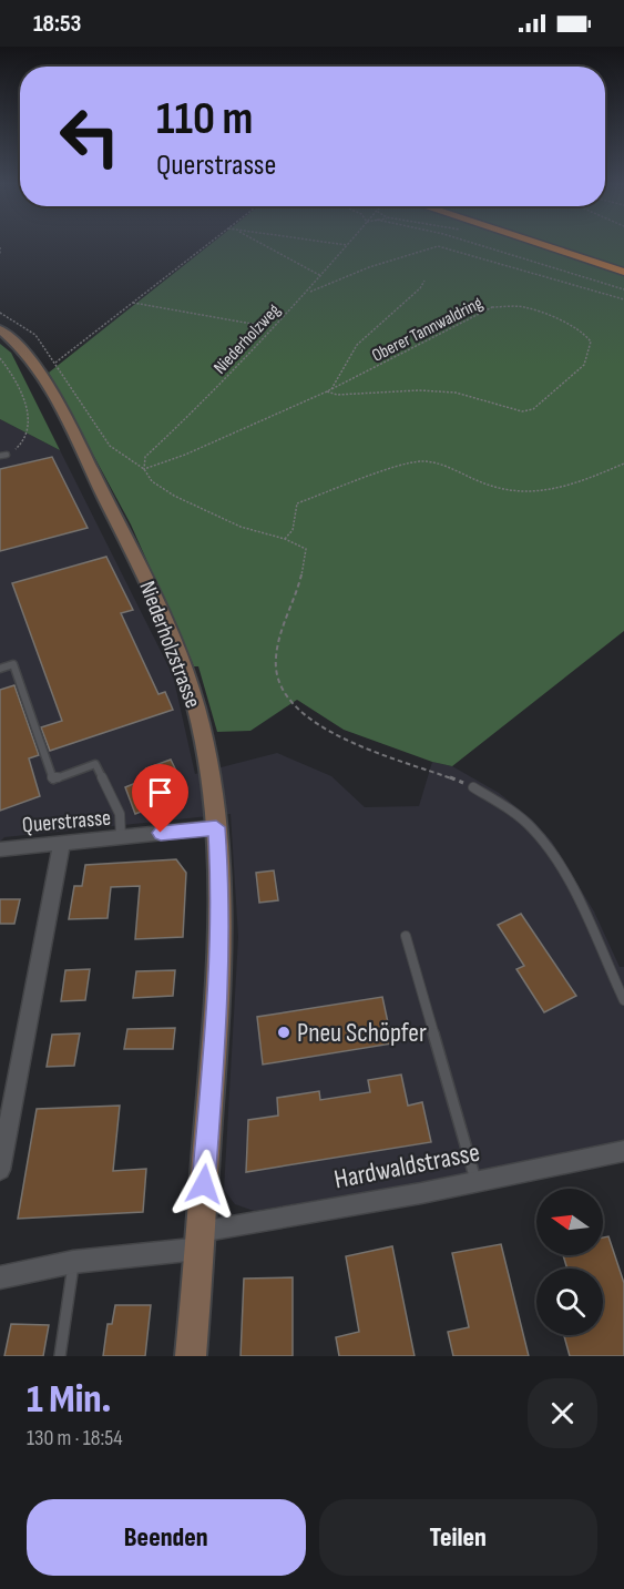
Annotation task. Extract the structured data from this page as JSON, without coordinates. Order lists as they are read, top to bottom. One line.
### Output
{"streets":{"main road":["Niederholzstrasse"],"street":["Querstrasse","Hardwaldstrasse"],"path":["Oberer Tannwaldring","Niederholzweg"]},"crossings":[["Oberer Tannwaldring","Niederholzweg"],["Niederholzstrasse","Querstrasse"],["Niederholzstrasse","Hardwaldstrasse"]],"places":["Pneu Schöpfer"],"north":"left","page":{"status":"18:53","turn":["110 m","Querstrasse"],"heading":["1 Min.","130 m · 18:54"],"buttons":["Beenden","Teilen"]}}
